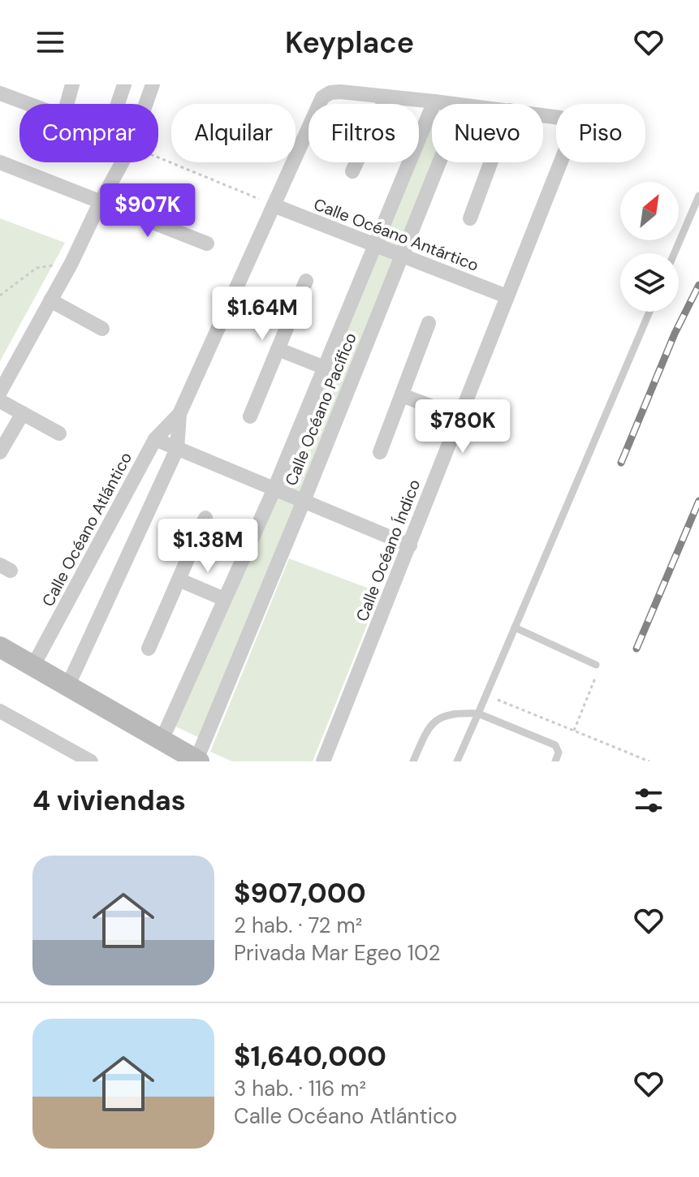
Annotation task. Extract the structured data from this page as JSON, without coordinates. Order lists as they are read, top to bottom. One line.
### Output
{"streets":{"street":["Calle Océano Antártico","Calle Océano Pacífico","Calle Océano Atlántico","Calle Océano Índico"]},"crossings":[["Calle Océano Antártico","Calle Océano Pacífico"],["Calle Océano Antártico","Calle Océano Atlántico"],["Calle Océano Antártico","Calle Océano Índico"]],"north":"top right","page":{"header":"Keyplace","chip":["Comprar","Alquilar","Filtros","Nuevo","Piso"],"price":["$907K","$1.64M","$780K","$1.38M"],"heading":"4 viviendas","list":[{"name":"$907,000","note":"2 hab. · 72 m² · Privada Mar Egeo 102"},{"name":"$1,640,000","note":"3 hab. · 116 m² · Calle Océano Atlántico"}]}}
